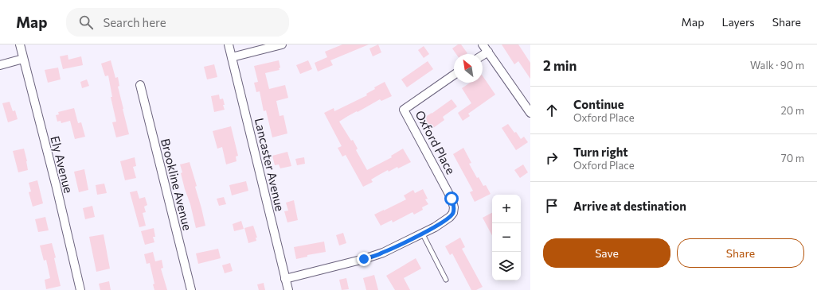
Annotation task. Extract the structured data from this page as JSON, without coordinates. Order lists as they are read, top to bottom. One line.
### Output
{"streets":{"street":["Oxford Place","Ely Avenue","Lancaster Avenue","Brookline Avenue"]},"crossings":[["Oxford Place","Lancaster Avenue"]],"north":"top left","page":{"header":"Map","search":"Search here","nav":["Map","Layers","Share"],"heading":["2 min","Walk · 90 m"],"list":[["Continue","Oxford Place","20 m"],["Turn right","Oxford Place","70 m"],"Arrive at destination"],"map_buttons":["+","−"],"buttons":["Save","Share"]}}
